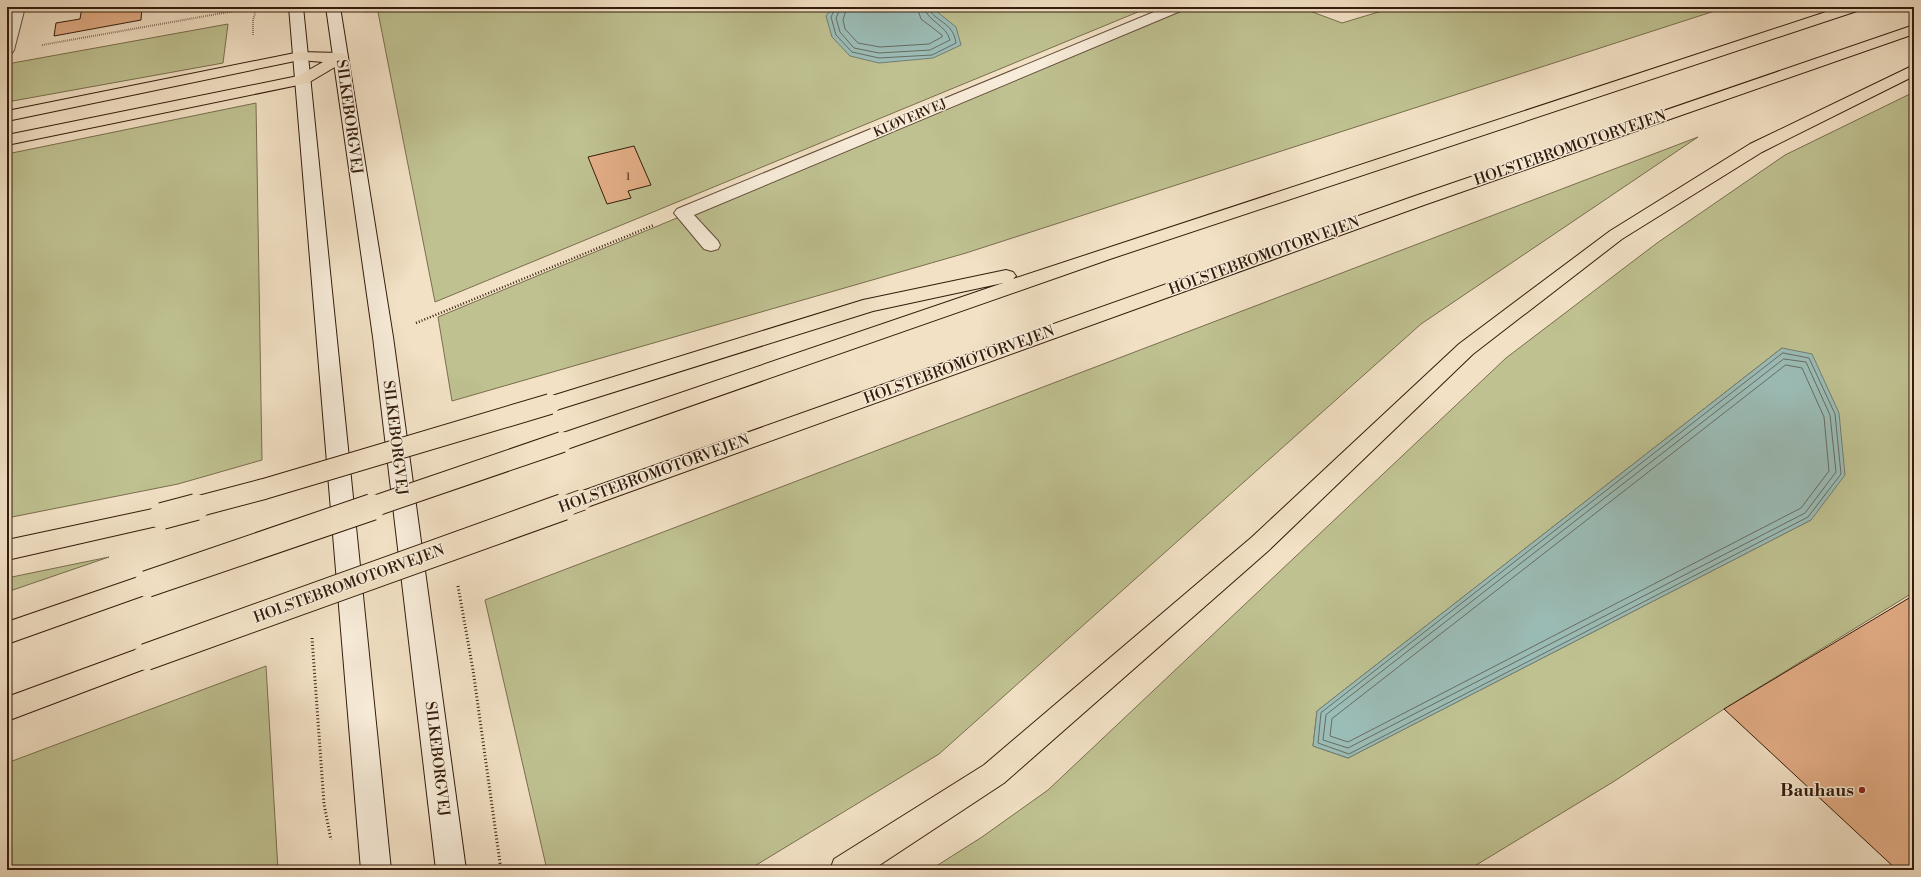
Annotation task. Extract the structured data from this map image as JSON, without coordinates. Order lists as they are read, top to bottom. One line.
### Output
{"streets":{"highway":["HOLSTEBROMOTORVEJEN"],"main road":["SILKEBORGVEJ","KLØVERVEJ"]},"places":["Bauhaus"],"house_numbers":["1"]}
